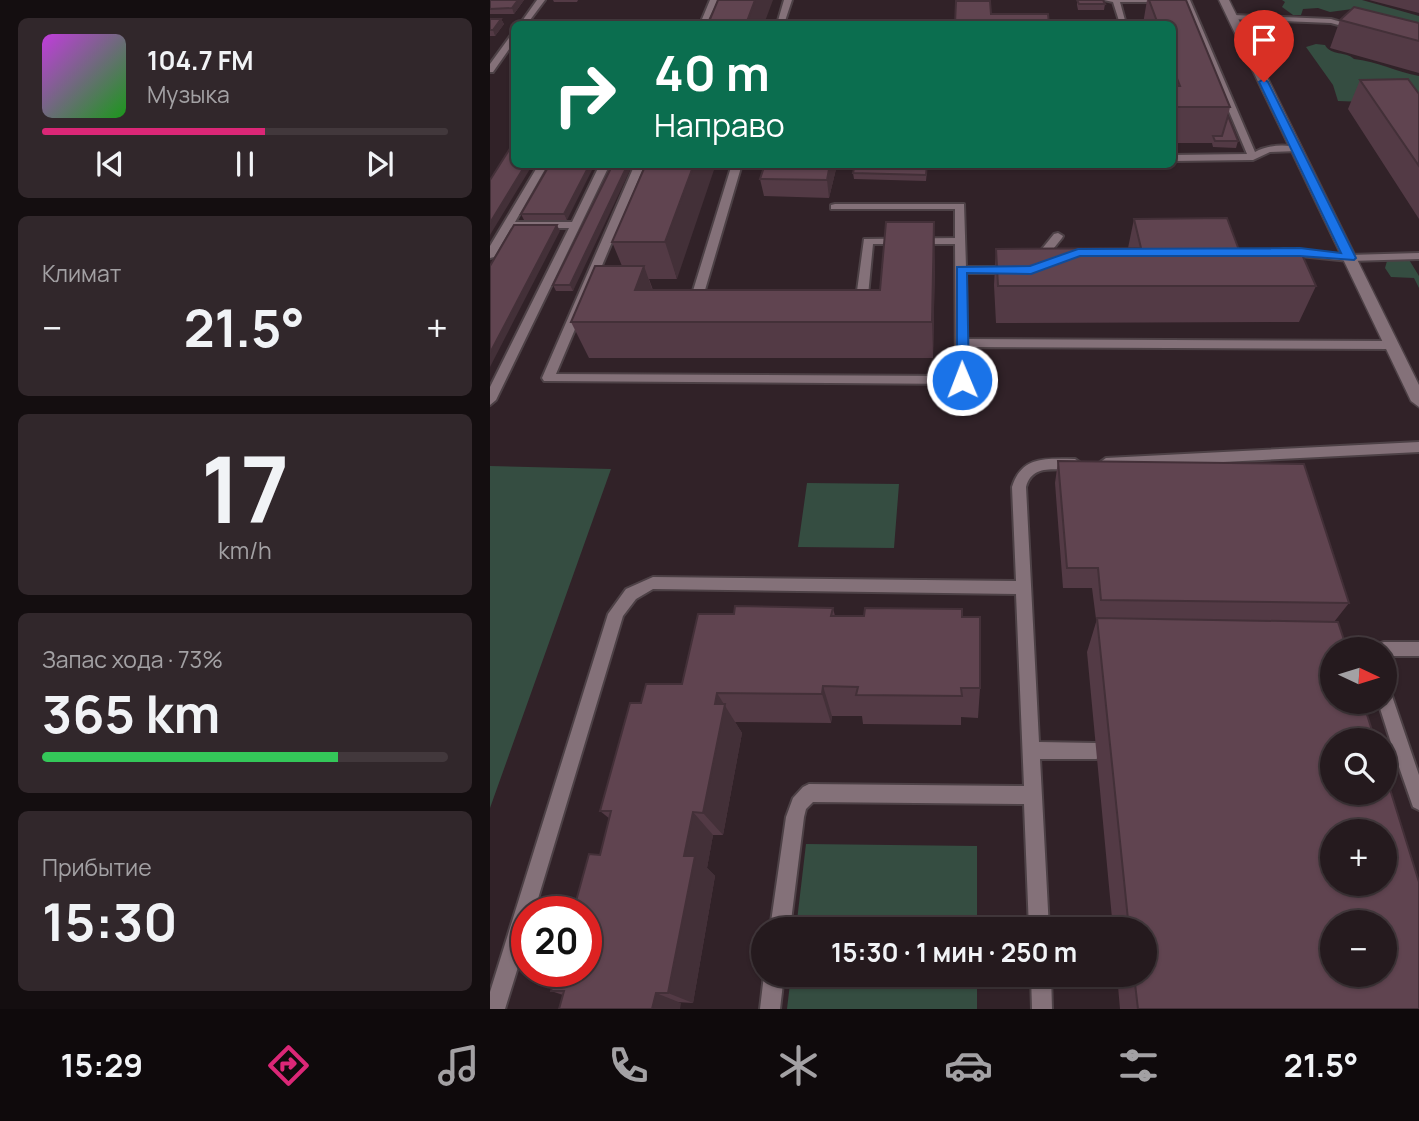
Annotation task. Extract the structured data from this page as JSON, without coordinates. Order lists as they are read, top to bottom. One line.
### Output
{"north":"right","page":{"turn":["40 m","Направо"],"song":["104.7 FM","Музыка"],"tile":["Климат",["17","km/h"],["Запас хода · 73%","365 km"],["Прибытие","15:30"]],"heat":["−","21.5°","+"],"map_buttons":["+","−"],"limit":"20","trip":"15:30 · 1 мин · 250 m","tabs":["15:29","21.5°"]}}
